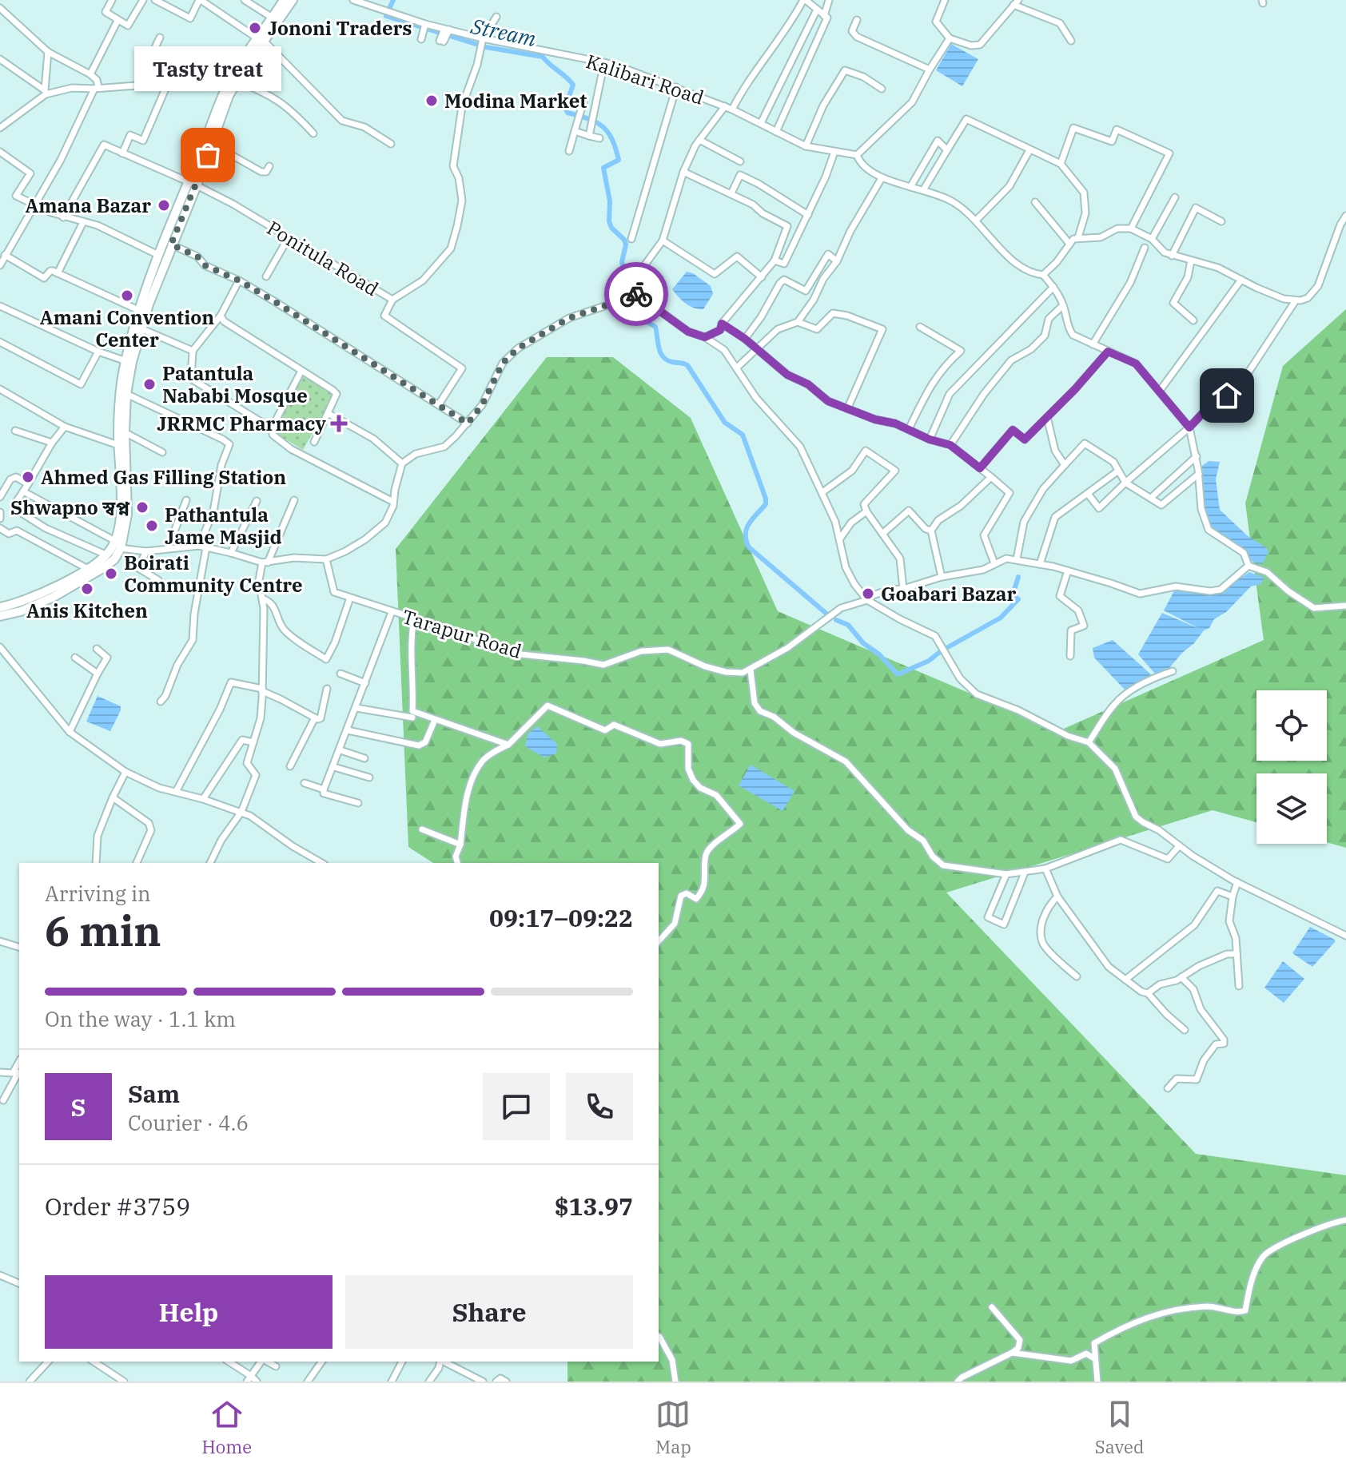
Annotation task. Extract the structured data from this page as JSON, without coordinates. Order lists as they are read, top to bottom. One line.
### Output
{"streets":{"street":["Kalibari Road","Ponitula Road","Tarapur Road"]},"crossings":[["Kalibari Road","Ponitula Road"]],"water":["Stream"],"places":{"other":["Jononi Traders","Modina Market","Tasty treat","Amana Bazar","Amani Convention Center","Patantula Nababi Mosque","Ahmed Gas Filling Station","Shwapno স্বপ্ন","Pathantula Jame Masjid","Boirati Community Centre","Anis Kitchen","Goabari Bazar"],"health":["JRRMC Pharmacy"]},"page":{"bubble":"Tasty treat","heading":["6 min","Arriving in","09:17–09:22"],"panel":["Sam","Courier · 4.6","Order #3759","$13.97"],"bar":"On the way · 1.1 km","round":"S","buttons":["Help","Share"],"tabs":["Home","Map","Saved"]}}
